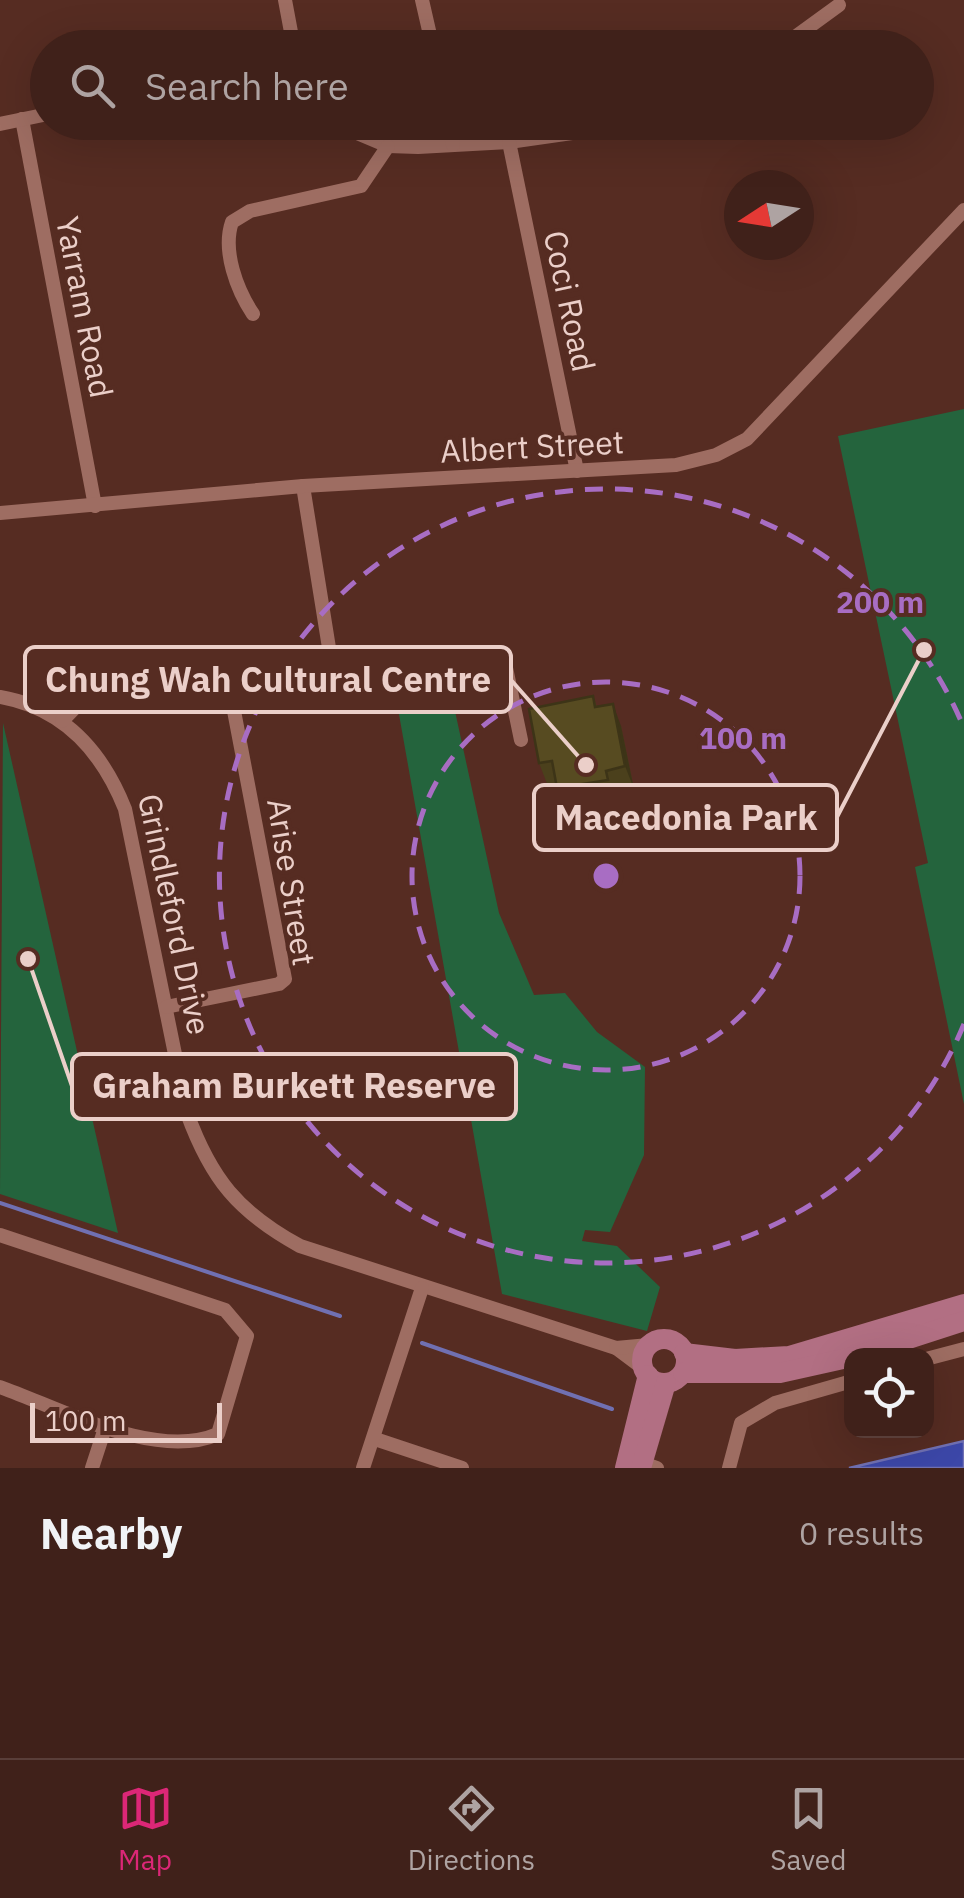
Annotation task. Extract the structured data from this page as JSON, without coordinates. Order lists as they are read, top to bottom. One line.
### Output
{"streets":{"street":["Coci Road","Yarram Road","Albert Street","Arise Street","Grindleford Drive"]},"crossings":[["Coci Road","Albert Street"],["Yarram Road","Albert Street"],["Arise Street","Grindleford Drive"]],"places":["Macedonia Park","Chung Wah Cultural Centre","Graham Burkett Reserve"],"scale_bar":"100 m","north":"left","page":{"search":"Search here","scale":"100 m","heading":["Nearby","0 results"],"nav":["Map","Directions","Saved"]},"rings":["200 m","100 m"]}
